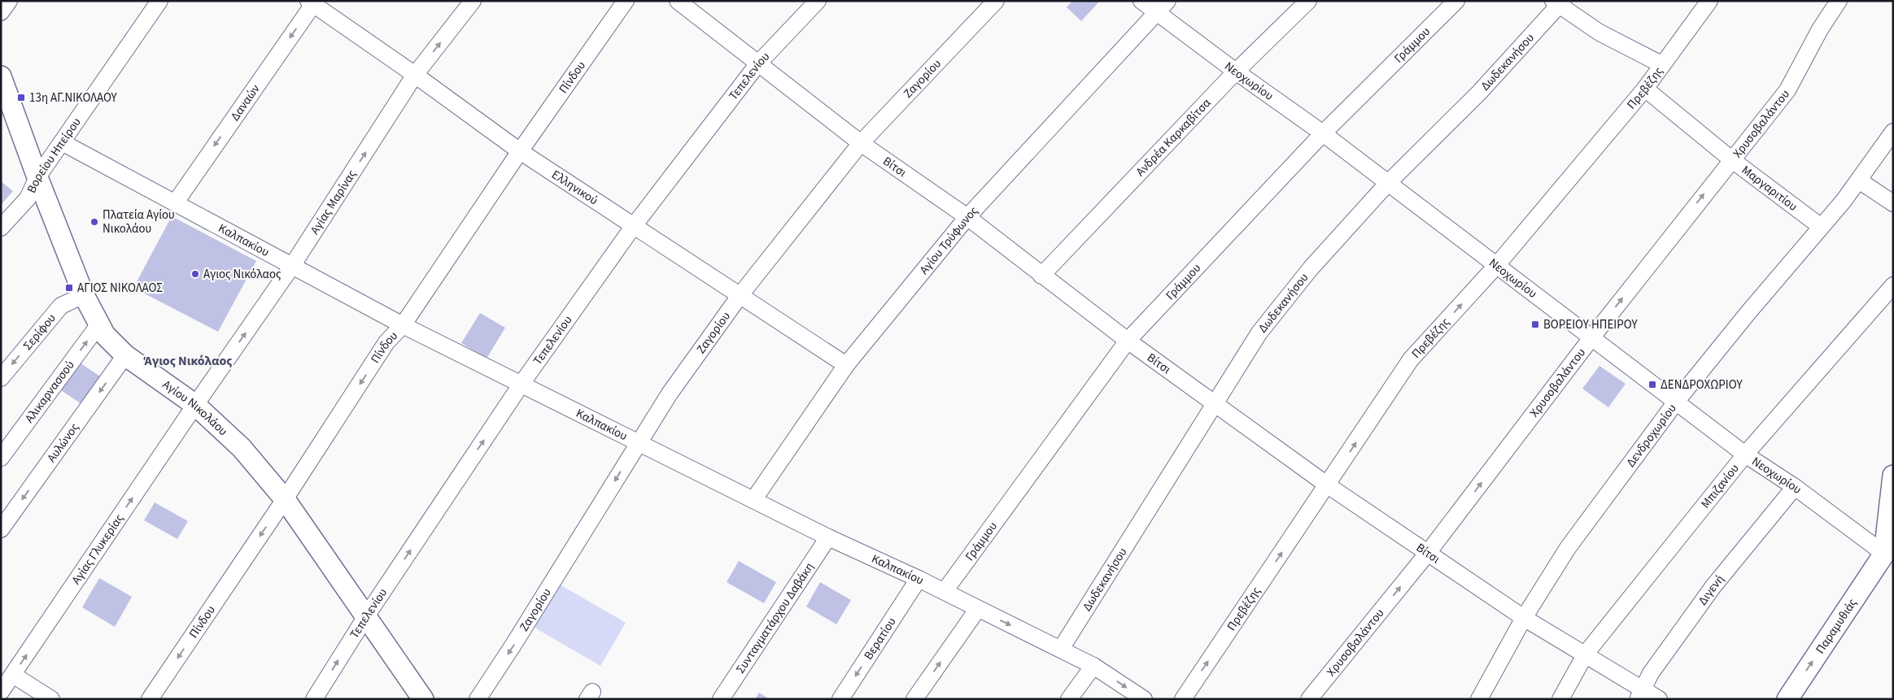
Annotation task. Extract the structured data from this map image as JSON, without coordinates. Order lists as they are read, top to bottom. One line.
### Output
{"streets":{"street":["Γράμμου","Δωδεκανήσου","Τεπελενίου","Πίνδου","Ζαγορίου","Νεοχωρίου","Πρεβέζης","Δαναών","Χρυσοβαλάντου","Ανδρέα Καρκαβίτσα","Βορείου Ηπείρου","Βίτσι","Ελληνικού","Μαργαριτίου","Αγίας Μαρίνας","Καλπακίου","Αγίου Τρύφωνος","Σερίφου","Αλικαρνασσού","Αγίου Νικολάου","Δενδροχωρίου","Αυλώνος","Μπιζανίου","Αγίας Γλυκερίας","Διγενή","Συνταγματάρχου Δαβάκη","Παραμυθιάς","Βερατίου"]},"crossings":[["Γράμμου","Νεοχωρίου"],["Γράμμου","Βίτσι"],["Γράμμου","Καλπακίου"],["Δωδεκανήσου","Νεοχωρίου"],["Δωδεκανήσου","Βίτσι"],["Δωδεκανήσου","Καλπακίου"],["Τεπελενίου","Βίτσι"],["Τεπελενίου","Ελληνικού"],["Τεπελενίου","Καλπακίου"],["Τεπελενίου","Αγίου Νικολάου"],["Πίνδου","Ελληνικού"],["Πίνδου","Καλπακίου"],["Πίνδου","Αγίου Νικολάου"],["Ζαγορίου","Βίτσι"],["Ζαγορίου","Ελληνικού"],["Ζαγορίου","Καλπακίου"],["Νεοχωρίου","Πρεβέζης"],["Νεοχωρίου","Χρυσοβαλάντου"],["Νεοχωρίου","Ανδρέα Καρκαβίτσα"],["Νεοχωρίου","Αγίου Τρύφωνος"],["Νεοχωρίου","Δενδροχωρίου"],["Νεοχωρίου","Μπιζανίου"],["Νεοχωρίου","Διγενή"],["Νεοχωρίου","Παραμυθιάς"],["Πρεβέζης","Βίτσι"],["Πρεβέζης","Μαργαριτίου"],["Δαναών","Ελληνικού"],["Δαναών","Καλπακίου"],["Χρυσοβαλάντου","Βίτσι"],["Χρυσοβαλάντου","Μαργαριτίου"],["Ανδρέα Καρκαβίτσα","Βίτσι"],["Βορείου Ηπείρου","Καλπακίου"],["Βορείου Ηπείρου","Αγίου Νικολάου"],["Βίτσι","Αγίου Τρύφωνος"],["Βίτσι","Δενδροχωρίου"],["Βίτσι","Μπιζανίου"],["Βίτσι","Διγενή"],["Ελληνικού","Αγίας Μαρίνας"],["Ελληνικού","Αγίου Τρύφωνος"],["Μαργαριτίου","Δενδροχωρίου"],["Αγίας Μαρίνας","Καλπακίου"],["Αγίας Μαρίνας","Αγίου Νικολάου"],["Αγίας Μαρίνας","Αγίας Γλυκερίας"],["Καλπακίου","Αγίου Τρύφωνος"],["Καλπακίου","Συνταγματάρχου Δαβάκη"],["Καλπακίου","Βερατίου"],["Σερίφου","Αγίου Νικολάου"],["Αλικαρνασσού","Αγίου Νικολάου"],["Αγίου Νικολάου","Αυλώνος"],["Αγίου Νικολάου","Αγίας Γλυκερίας"]],"one_way":["Τεπελενίου","Πίνδου","Πρεβέζης","Δαναών","Χρυσοβαλάντου","Αγίας Μαρίνας","Σερίφου","Αλικαρνασσού","Αυλώνος","Αγίας Γλυκερίας","Παραμυθιάς"],"districts":["Άγιος Νικόλαος"],"places":{"transit":["13η ΑΓ.ΝΙΚΟΛΑΟΥ","ΑΓΙΟΣ ΝΙΚΟΛΑΟΣ","ΒΟΡΕΙΟΥ ΗΠΕΙΡΟΥ","ΔΕΝΔΡΟΧΩΡΙΟΥ"],"other":["Πλατεία Αγίου Νικολάου","Αγιος Νικόλαος"]}}
